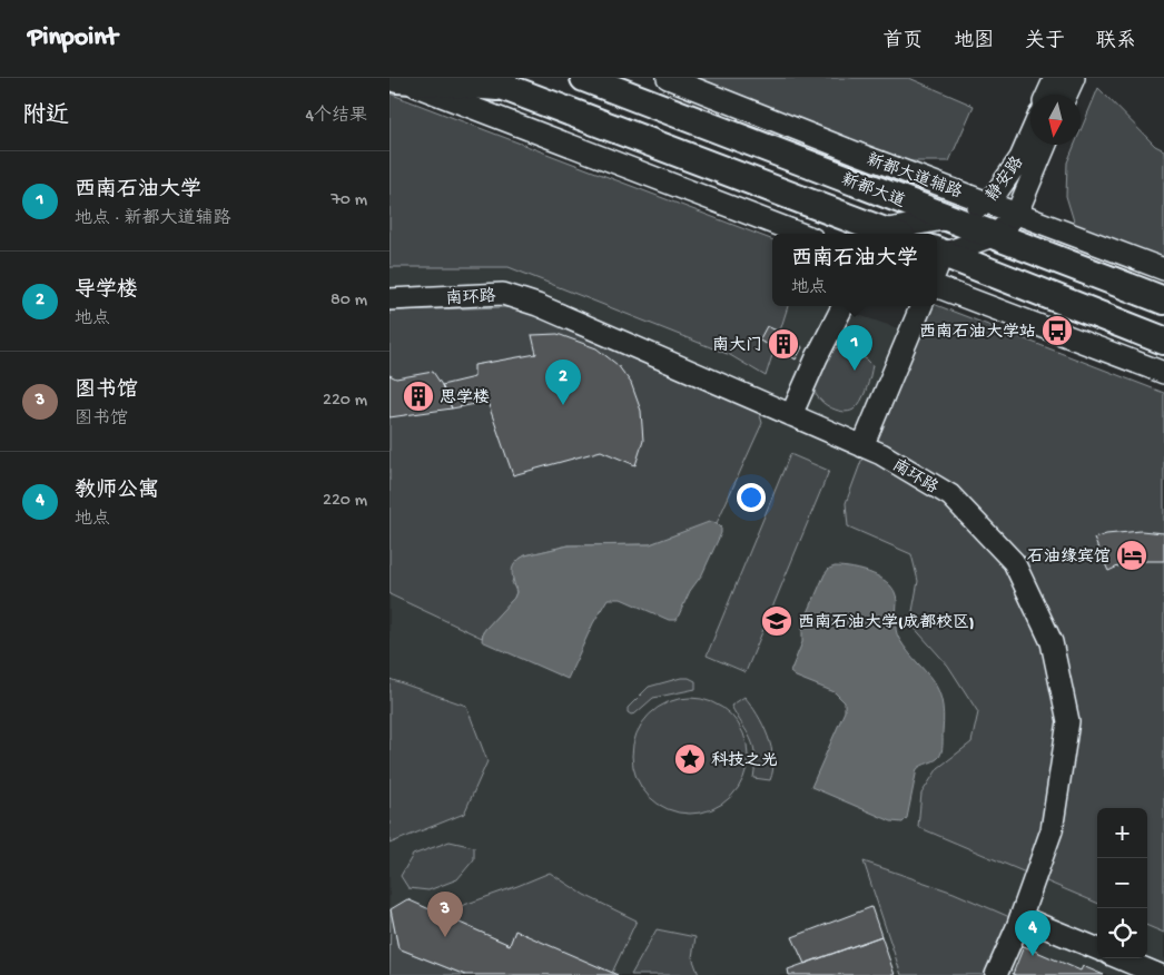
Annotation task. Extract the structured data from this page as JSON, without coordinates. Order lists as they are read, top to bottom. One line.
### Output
{"streets":{"main road":["新都大道"],"street":["新都大道辅路","静安路","南环路"]},"crossings":[["新都大道辅路","静安路"],["静安路","新都大道"]],"places":{"bus stop":["西南石油大学站"],"building":["南大门","思学楼"],"hotel":["石油缘宾馆"],"school or university":["西南石油大学(成都校区)"],"place":["科技之光"]},"north":"bottom","page":{"header":"Pinpoint","nav":["首页","地图","关于","联系"],"heading":["附近","4个结果"],"list":[{"mark":"1","name":"西南石油大学","note":"地点 · 新都大道辅路","value":"70 m"},{"mark":"2","name":"导学楼","note":"地点","value":"80 m"},{"mark":"3","name":"图书馆","note":"图书馆","value":"220 m"},{"mark":"4","name":"教师公寓","note":"地点","value":"220 m"}],"popup":["西南石油大学","地点"],"pins":["1","2","3","4"],"map_buttons":["+","−"]}}
